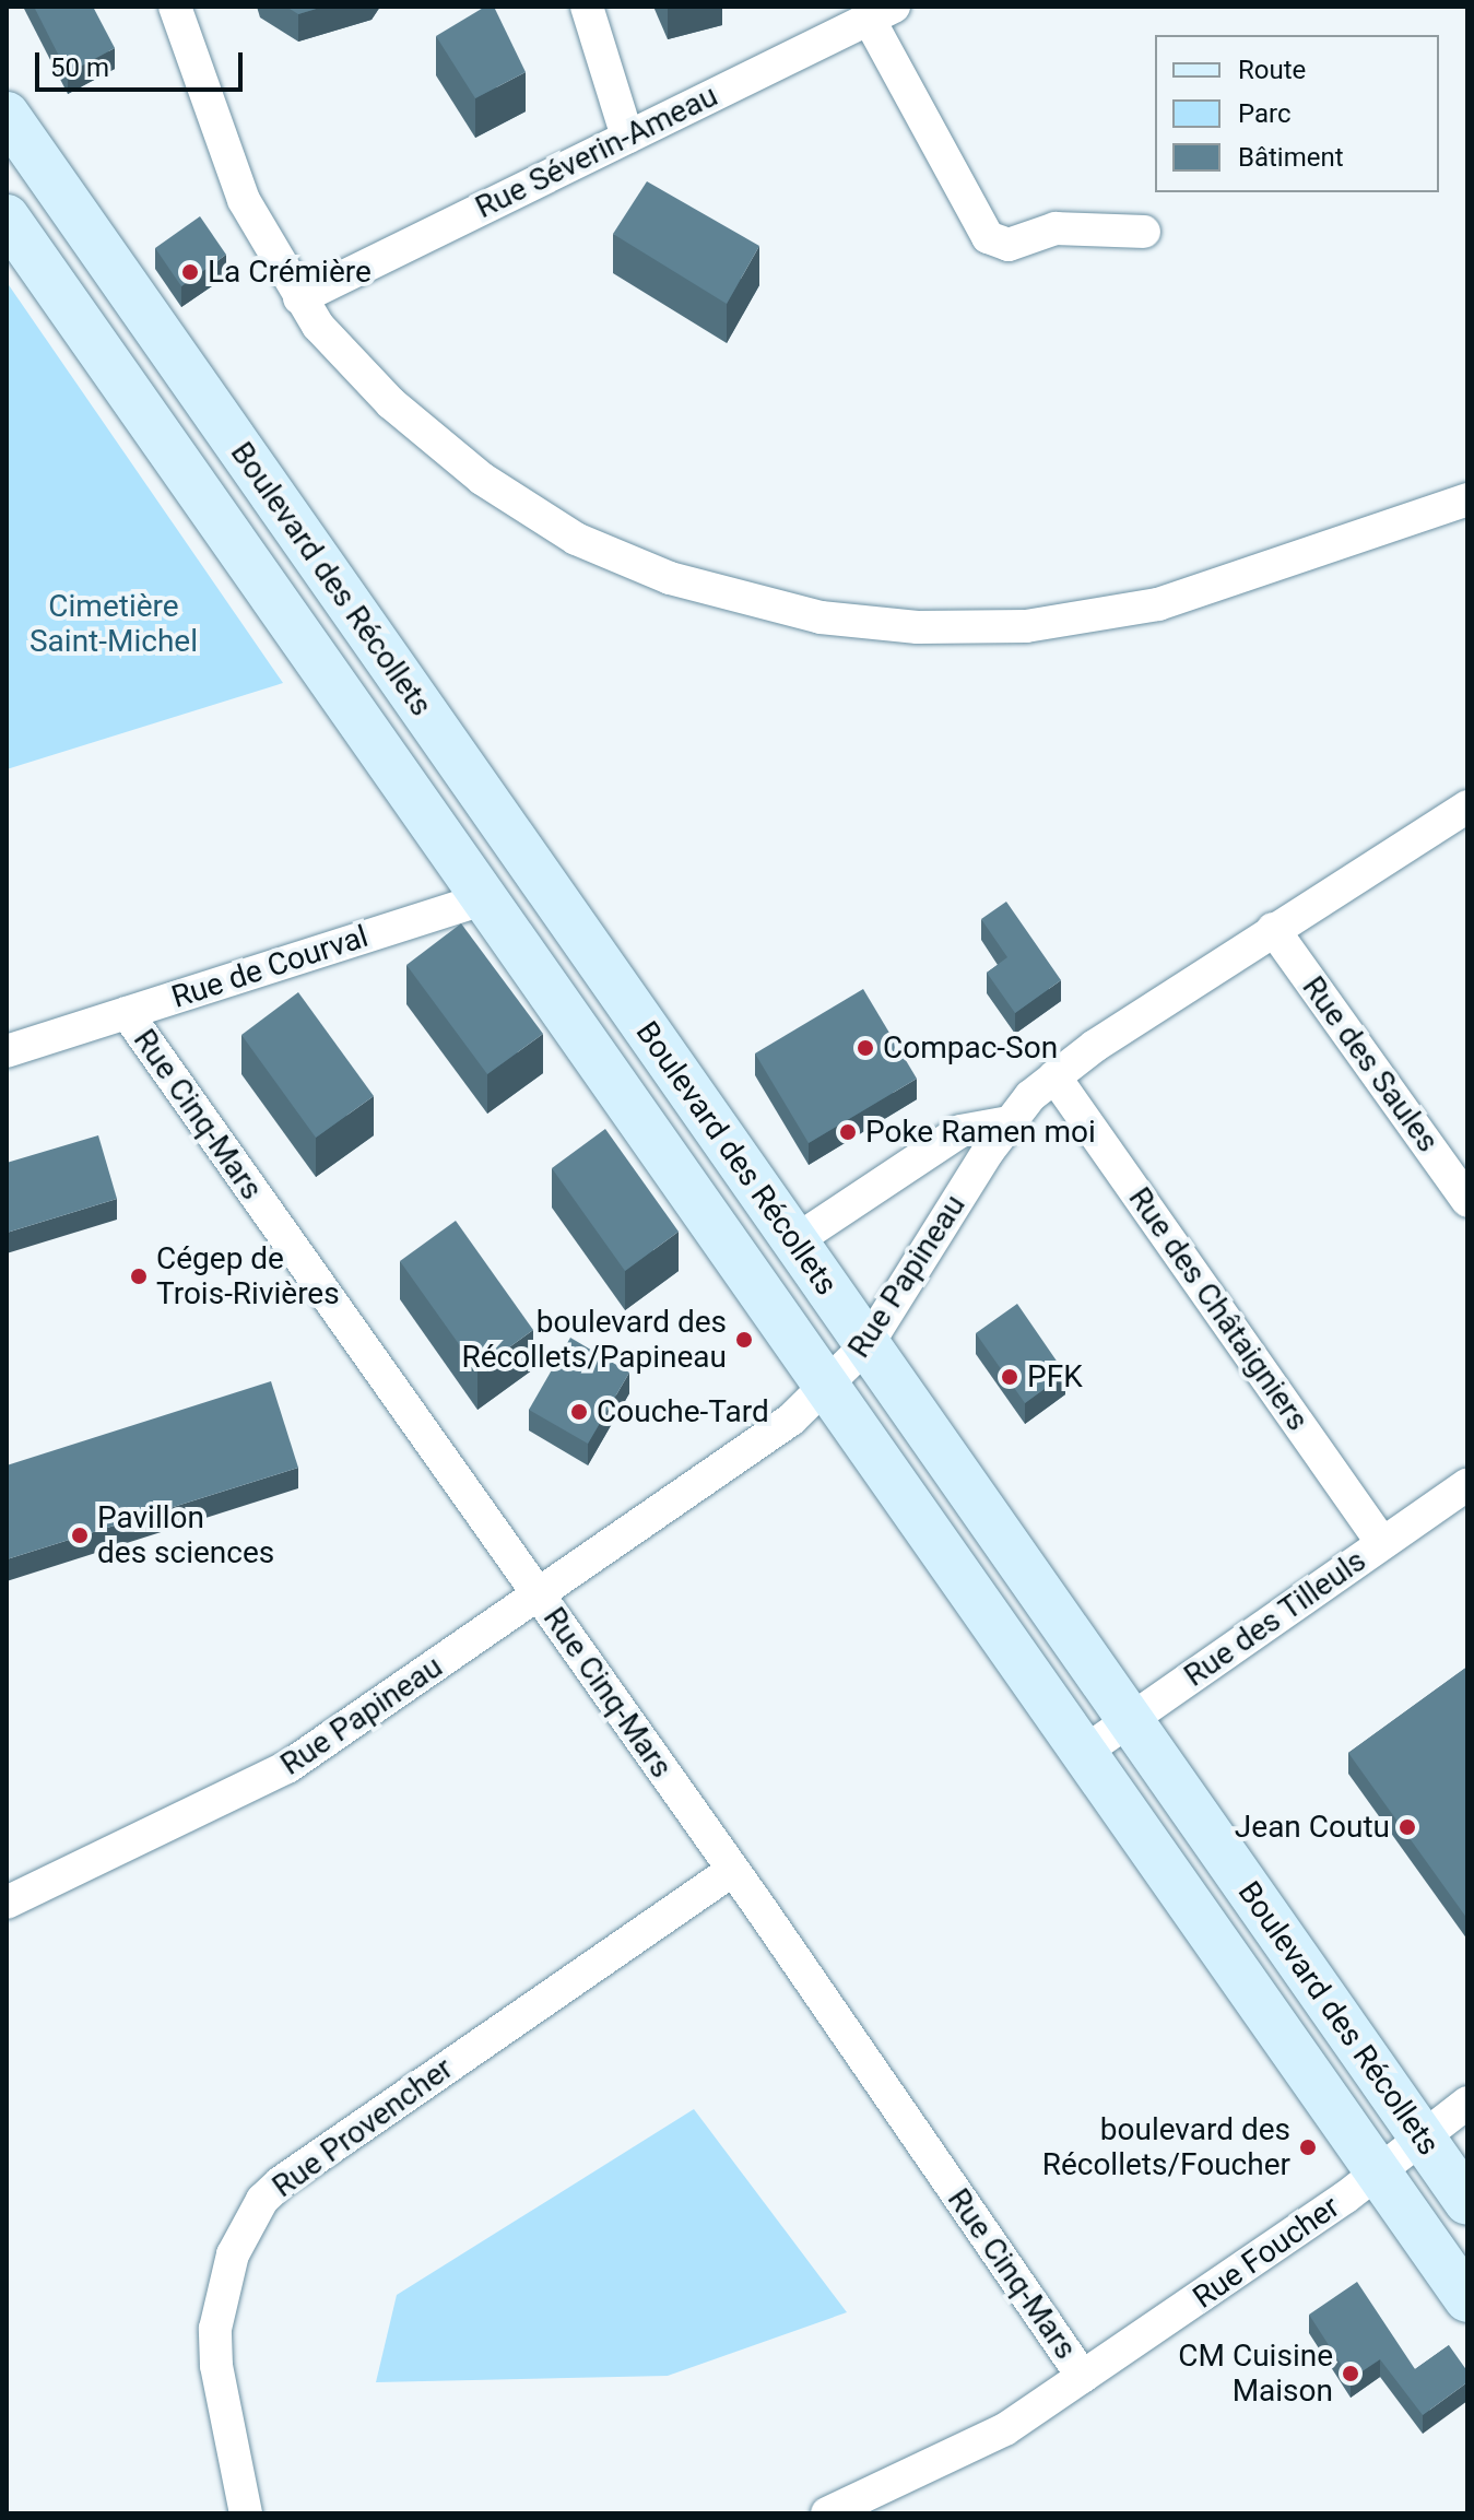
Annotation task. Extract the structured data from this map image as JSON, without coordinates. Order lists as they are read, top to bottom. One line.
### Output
{"streets":{"main road":["Boulevard des Récollets"],"street":["Rue Séverin-Ameau","Rue de Courval","Rue des Saules","Rue Cinq-Mars","Rue Papineau","Rue des Châtaigniers","Rue des Tilleuls","Rue Provencher","Rue Foucher"]},"crossings":[["Boulevard des Récollets","Rue de Courval"],["Boulevard des Récollets","Rue Papineau"],["Boulevard des Récollets","Rue des Tilleuls"],["Boulevard des Récollets","Rue Foucher"],["Rue de Courval","Rue Cinq-Mars"],["Rue des Saules","Rue Papineau"],["Rue Cinq-Mars","Rue Papineau"],["Rue Cinq-Mars","Rue Provencher"],["Rue Cinq-Mars","Rue Foucher"],["Rue Papineau","Rue des Châtaigniers"],["Rue des Châtaigniers","Rue des Tilleuls"]],"parks":["Cimetière Saint-Michel"],"places":["La Crémière","Compac-Son","Poke Ramen moi","Cégep de Trois-Rivières","boulevard des Récollets/Papineau","PFK","Couche-Tard","Pavillon des sciences","Jean Coutu","boulevard des Récollets/Foucher","CM Cuisine Maison"],"legend":["Route","Parc","Bâtiment"],"scale_bar":"50 m"}
